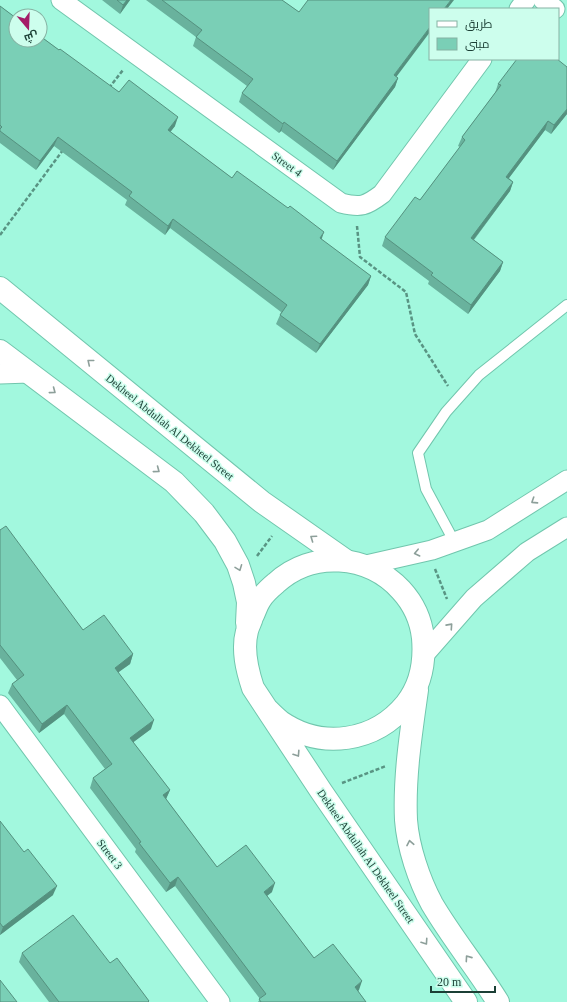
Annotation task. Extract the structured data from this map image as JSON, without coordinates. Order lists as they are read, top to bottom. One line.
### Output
{"streets":{"street":["Street 4","Dekheel Abdullah Al Dekheel Street","Street 3"]},"legend":["طريق","مبنى"],"scale_bar":"20 m","north":"bottom"}
